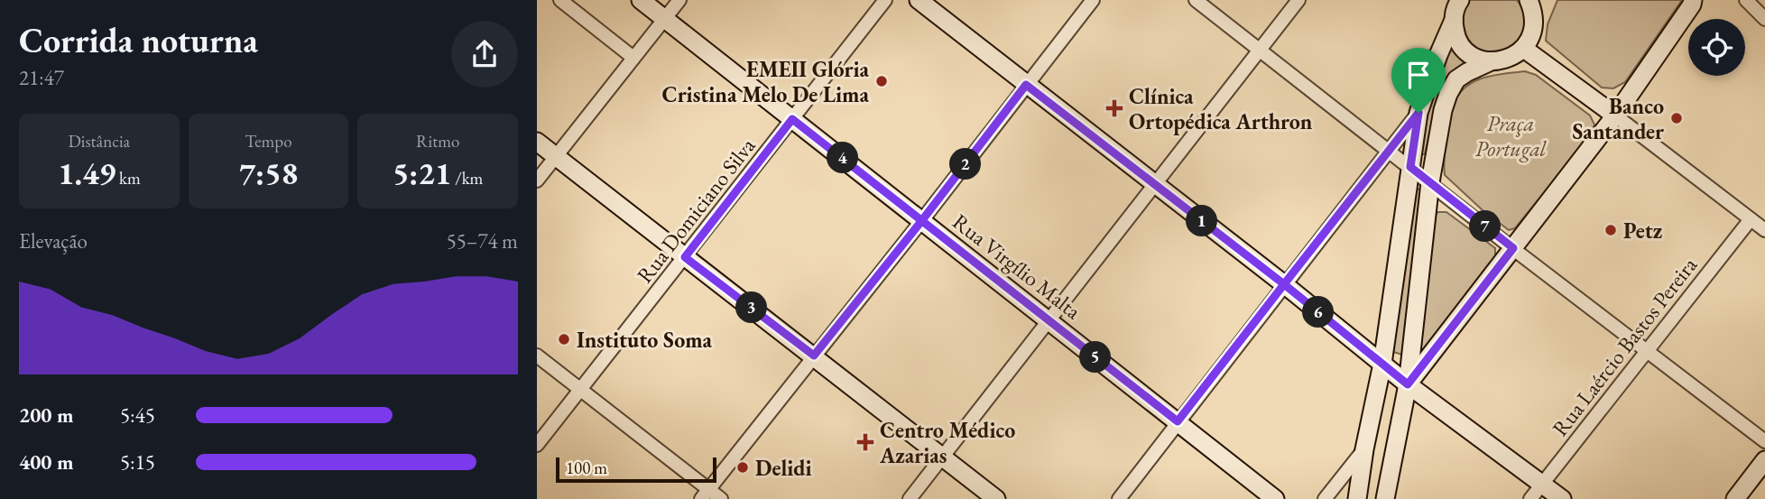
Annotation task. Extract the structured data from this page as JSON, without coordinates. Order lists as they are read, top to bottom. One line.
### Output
{"streets":{"street":["Rua Domiciano Silva","Rua Virgílio Malta","Rua Laércio Bastos Pereira"]},"crossings":[["Rua Domiciano Silva","Rua Virgílio Malta"]],"parks":["Praça Portugal"],"places":{"other":["EMEII Glória Cristina Melo De Lima","Banco Santander","Petz","Instituto Soma","Delidi"],"health":["Clínica Ortopédica Arthron","Centro Médico Azarias"]},"scale_bar":"100 m","page":{"heading":["Corrida noturna","21:47"],"stats":[["Distância","1.49 km"],["Tempo","7:58"],["Ritmo","5:21 /km"]],"pins":["4","2","1","7","3","6","5"],"chart":["Elevação","55–74 m"],"list":[{"name":"200 m","note":"5:45"},{"name":"400 m","note":"5:15"}],"scale":"100 m"}}
